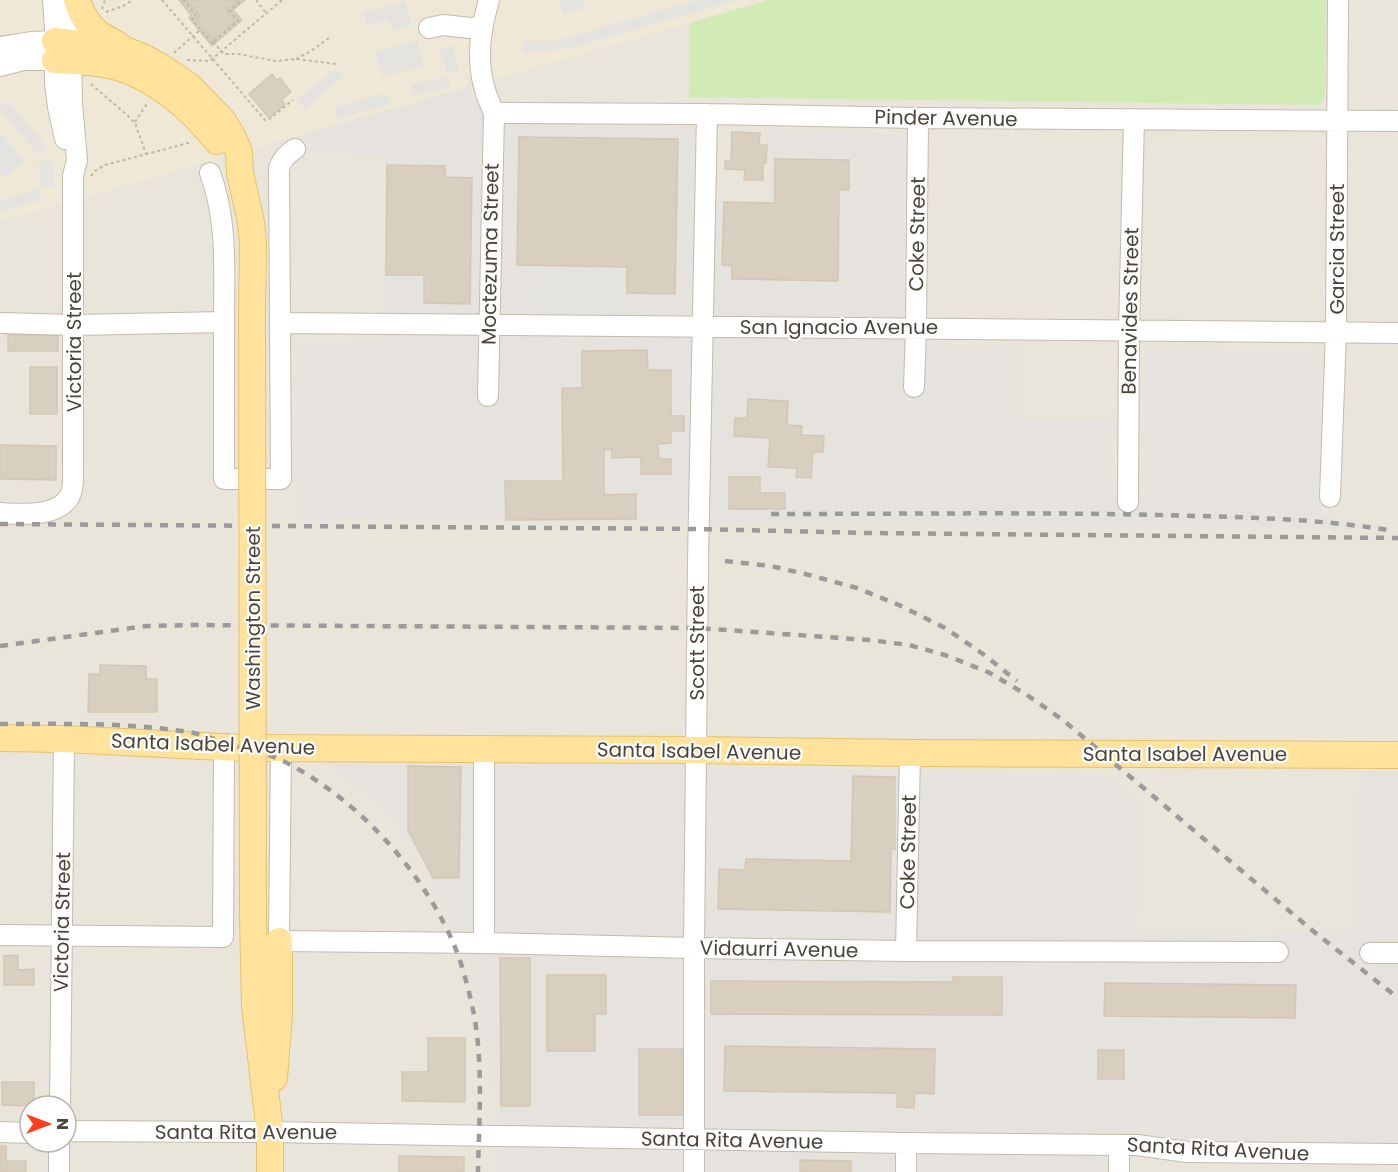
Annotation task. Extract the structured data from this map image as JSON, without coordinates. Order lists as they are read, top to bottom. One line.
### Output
{"streets":{"main road":["Washington Street","Santa Isabel Avenue"],"street":["Pinder Avenue","Coke Street","Garcia Street","Moctezuma Street","Benavides Street","San Ignacio Avenue","Victoria Street","Scott Street","Vidaurri Avenue","Santa Rita Avenue"]},"crossings":[["Pinder Avenue","Coke Street"],["Pinder Avenue","Garcia Street"],["Pinder Avenue","Moctezuma Street"],["Pinder Avenue","Benavides Street"],["Pinder Avenue","Scott Street"],["Coke Street","San Ignacio Avenue"],["Coke Street","Santa Isabel Avenue"],["Coke Street","Vidaurri Avenue"],["Garcia Street","San Ignacio Avenue"],["Moctezuma Street","San Ignacio Avenue"],["Benavides Street","San Ignacio Avenue"],["San Ignacio Avenue","Scott Street"],["Victoria Street","Santa Isabel Avenue"],["Washington Street","Santa Rita Avenue"],["Scott Street","Santa Isabel Avenue"],["Scott Street","Vidaurri Avenue"],["Scott Street","Santa Rita Avenue"]],"north":"right"}
